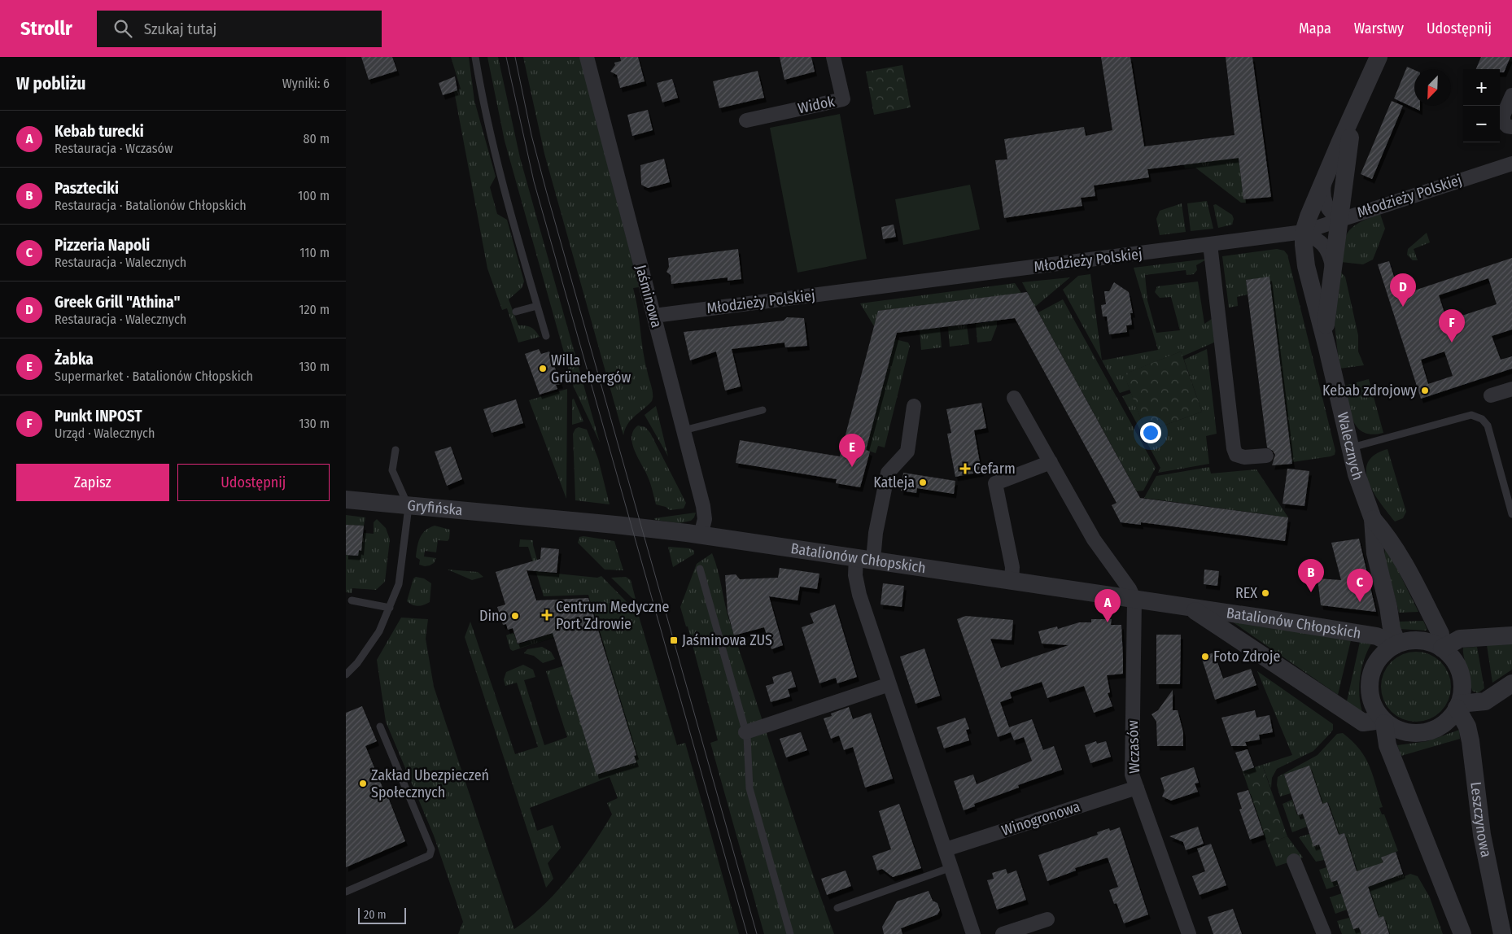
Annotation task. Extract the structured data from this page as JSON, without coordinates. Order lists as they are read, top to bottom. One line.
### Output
{"streets":{"street":["Widok","Młodzieży Polskiej","Jaśminowa","Walecznych","Gryfińska","Batalionów Chłopskich","Wczasów","Winogronowa","Leszczynowa"]},"crossings":[["Młodzieży Polskiej","Jaśminowa"],["Młodzieży Polskiej","Walecznych"],["Jaśminowa","Batalionów Chłopskich"],["Walecznych","Batalionów Chłopskich"],["Walecznych","Leszczynowa"],["Gryfińska","Batalionów Chłopskich"],["Batalionów Chłopskich","Wczasów"],["Batalionów Chłopskich","Leszczynowa"],["Wczasów","Winogronowa"]],"places":{"other":["Willa Grünebergów","Kebab zdrojowy","Katleja","REX","Dino","Foto Zdroje","Zakład Ubezpieczeń Społecznych"],"health":["Cefarm","Centrum Medyczne Port Zdrowie"],"transit":["Jaśminowa ZUS"]},"scale_bar":"20 m","north":"bottom left","page":{"header":"Strollr","search":"Szukaj tutaj","nav":["Mapa","Warstwy","Udostępnij"],"heading":["W pobliżu","Wyniki: 6"],"map_buttons":["+","−"],"list":[{"mark":"A","name":"Kebab turecki","note":"Restauracja · Wczasów","value":"80 m"},{"mark":"B","name":"Paszteciki","note":"Restauracja · Batalionów Chłopskich","value":"100 m"},{"mark":"C","name":"Pizzeria Napoli","note":"Restauracja · Walecznych","value":"110 m"},{"mark":"D","name":"Greek Grill \"Athina\"","note":"Restauracja · Walecznych","value":"120 m"},{"mark":"E","name":"Żabka","note":"Supermarket · Batalionów Chłopskich","value":"130 m"},{"mark":"F","name":"Punkt INPOST","note":"Urząd · Walecznych","value":"130 m"}],"pins":["D","F","E","B","C","A"],"buttons":["Zapisz","Udostępnij"],"scale":"20 m"}}
